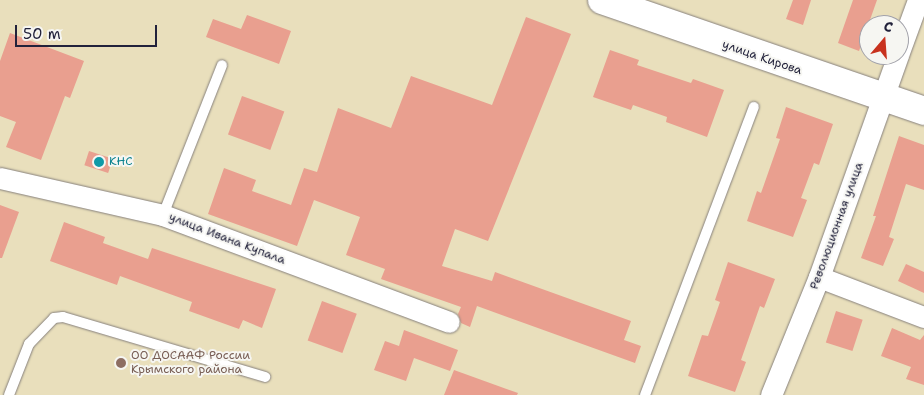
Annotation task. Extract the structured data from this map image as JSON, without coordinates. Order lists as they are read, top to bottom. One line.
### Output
{"streets":{"main road":["улица Кирова"],"street":["Революционная улица","улица Ивана Купала"]},"crossings":[["улица Кирова","Революционная улица"]],"places":["КНС","ОО ДОСААФ России Крымского района"],"scale_bar":"50 m","north":"top"}
